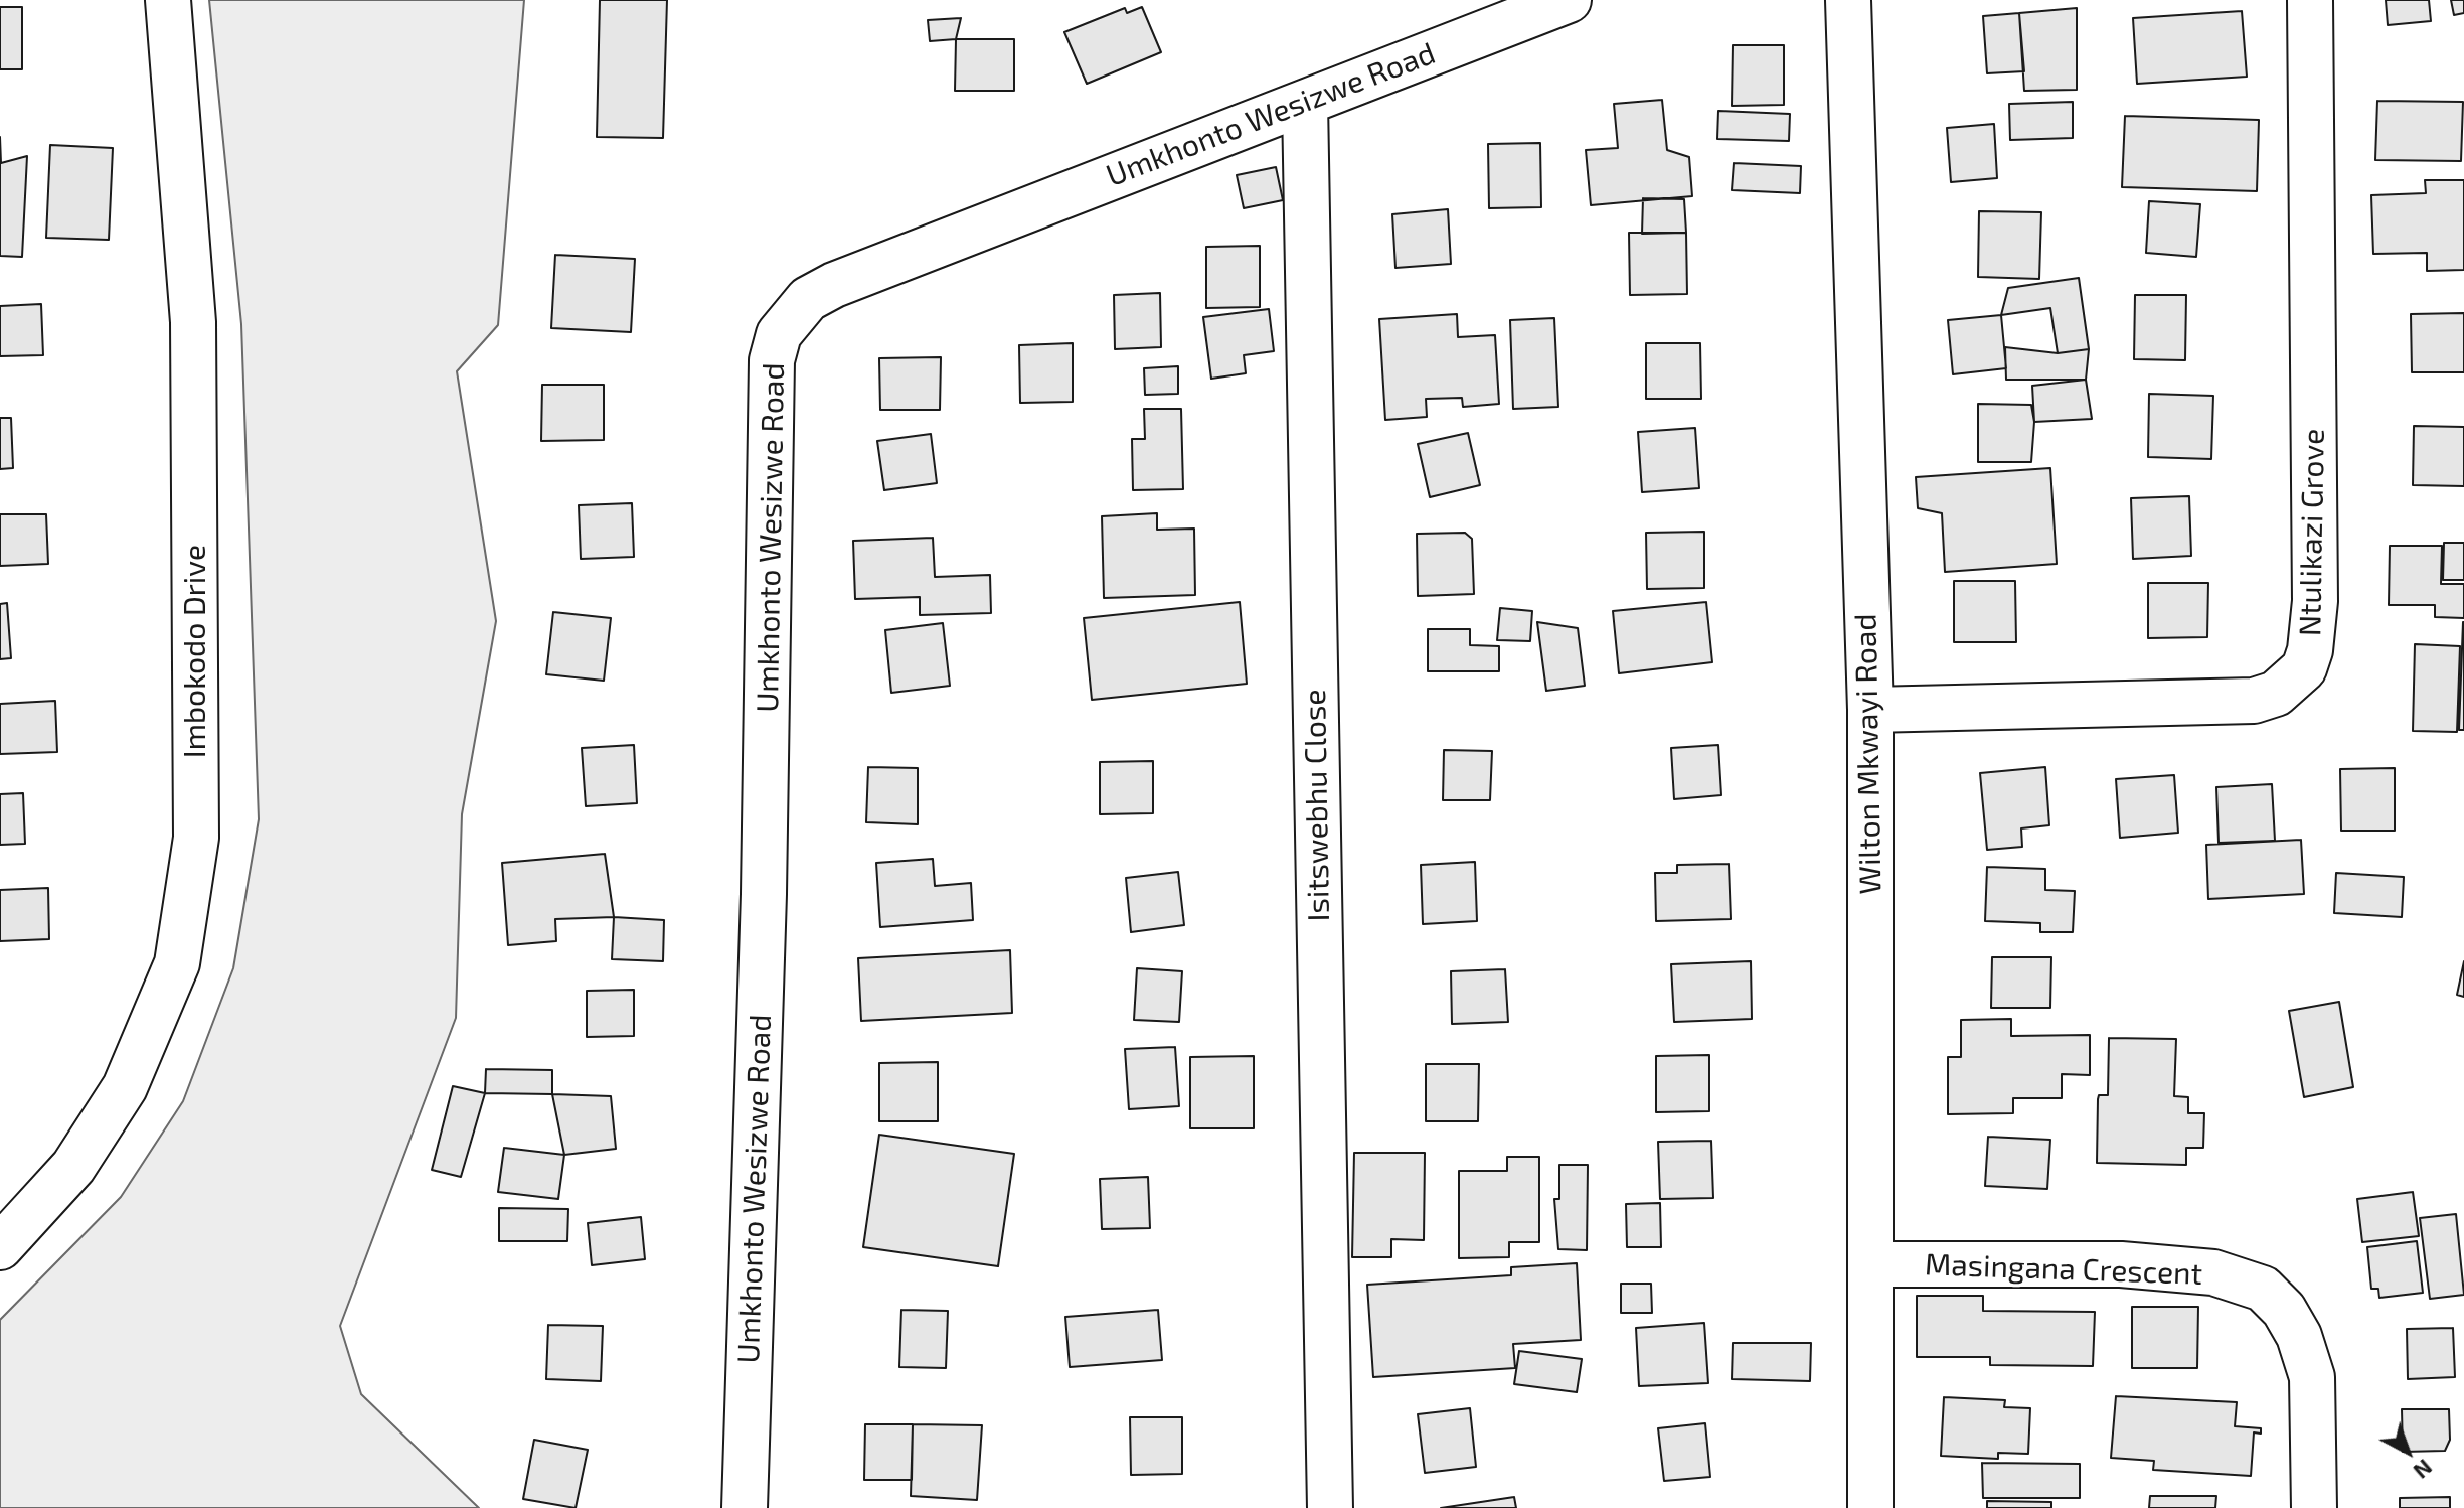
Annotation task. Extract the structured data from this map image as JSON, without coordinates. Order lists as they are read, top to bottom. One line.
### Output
{"streets":{"street":["Umkhonto Wesizwe Road","Ntulikazi Grove","Imbokodo Drive","Wilton Mkwayi Road","Isitswebhu Close","Masingana Crescent"]},"crossings":[["Umkhonto Wesizwe Road","Isitswebhu Close"],["Ntulikazi Grove","Wilton Mkwayi Road"],["Wilton Mkwayi Road","Masingana Crescent"]],"north":"bottom right"}
